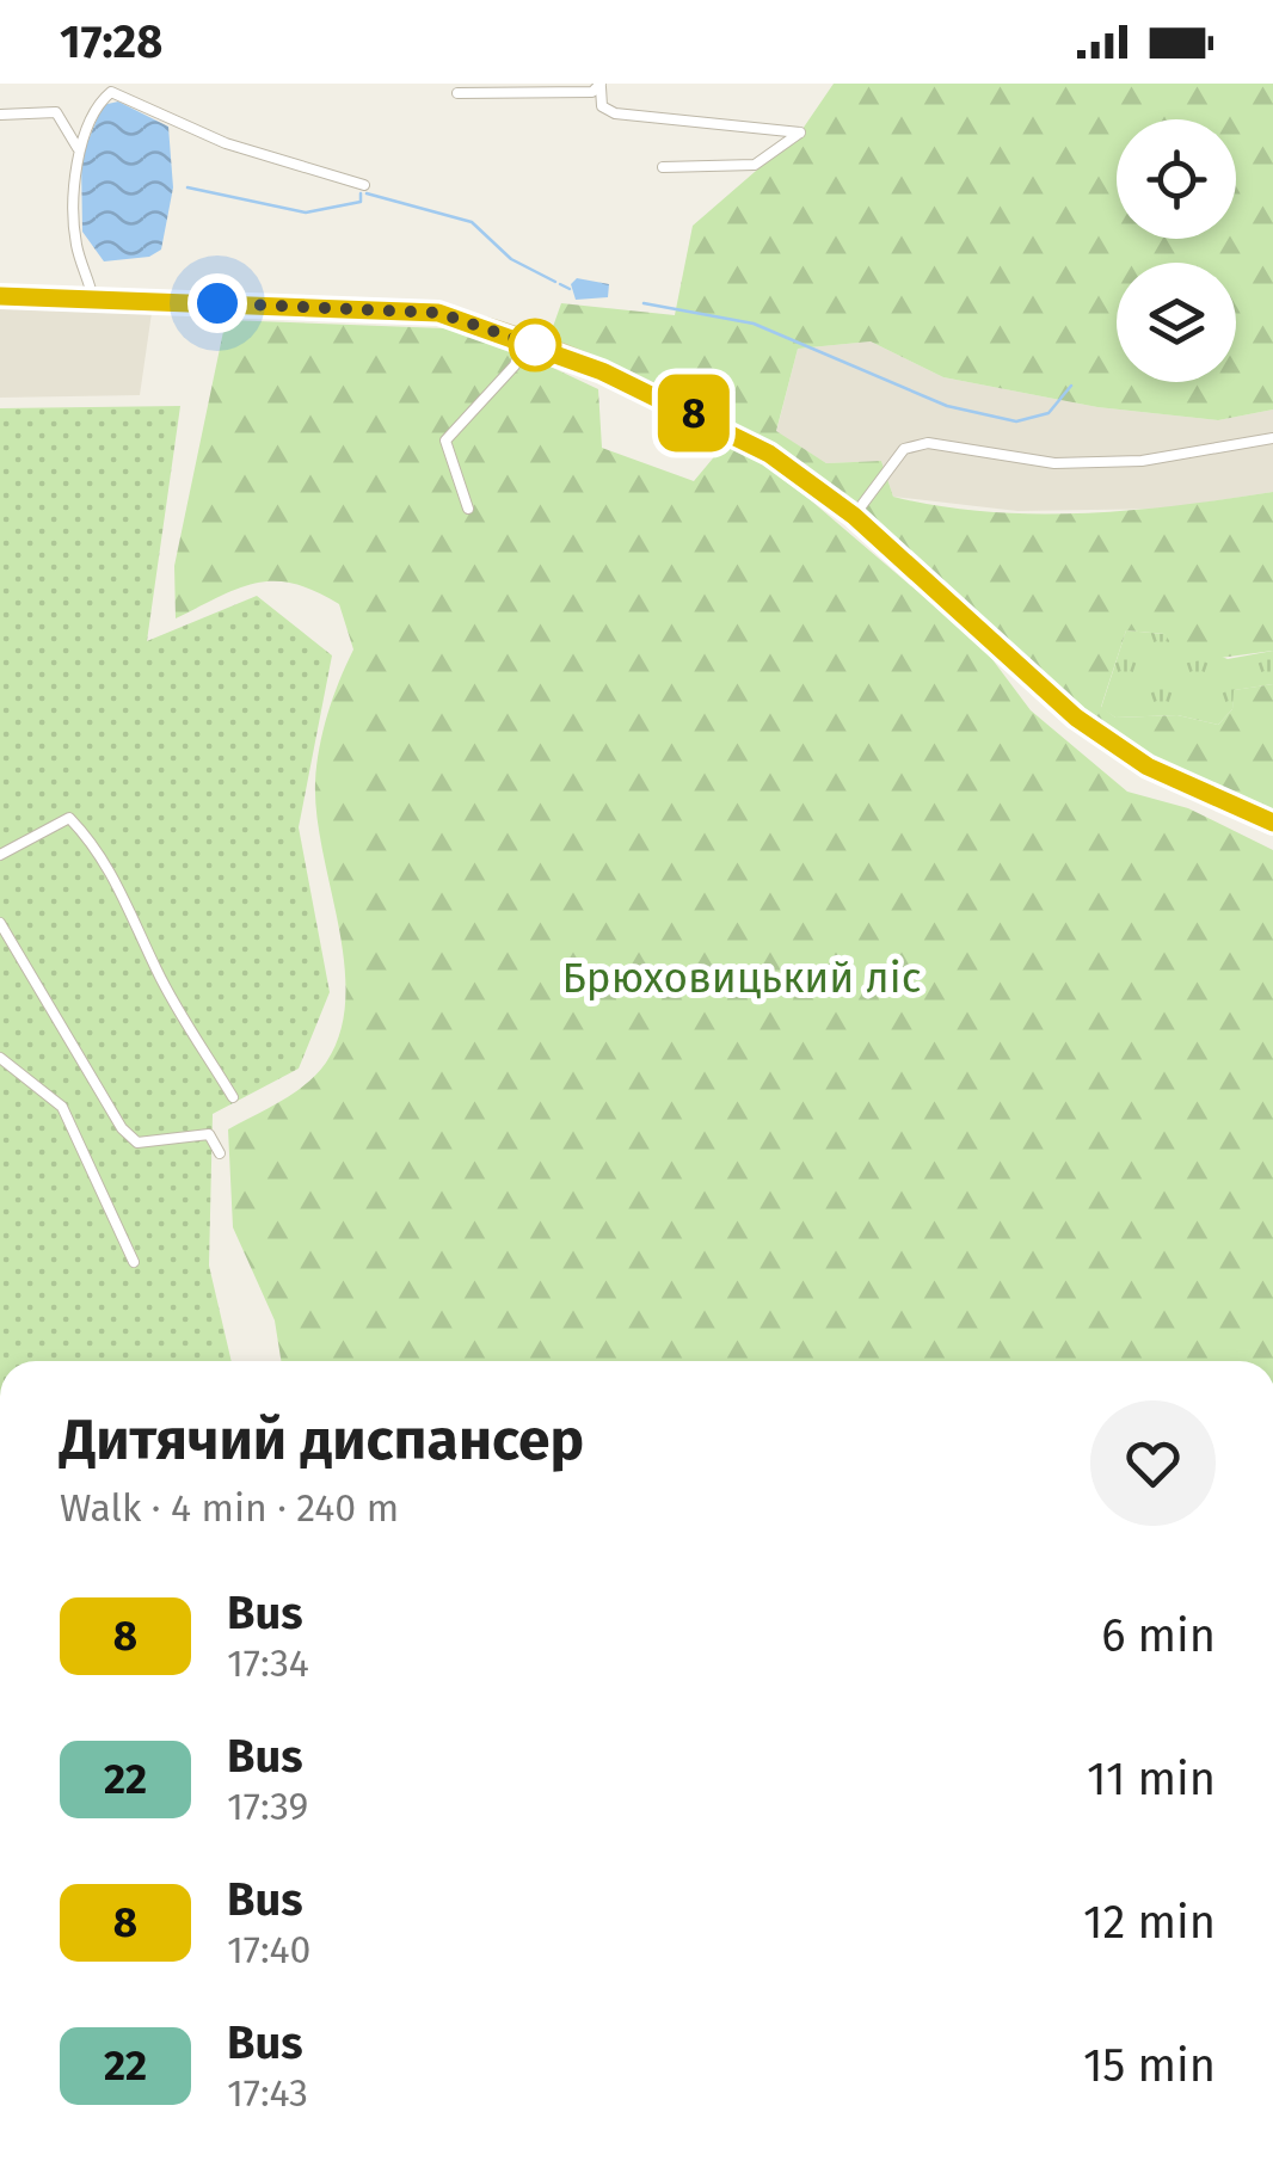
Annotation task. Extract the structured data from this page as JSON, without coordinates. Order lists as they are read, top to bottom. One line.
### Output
{"parks":["Брюховицький ліс"],"lines":["bus line 8"],"page":{"status":"17:28","on_map":"8","heading":["Дитячий диспансер","Walk · 4 min · 240 m"],"list":[{"mark":"8","name":"Bus","note":"17:34","value":"6 min"},{"mark":"22","name":"Bus","note":"17:39","value":"11 min"},{"mark":"8","name":"Bus","note":"17:40","value":"12 min"},{"mark":"22","name":"Bus","note":"17:43","value":"15 min"}]}}
